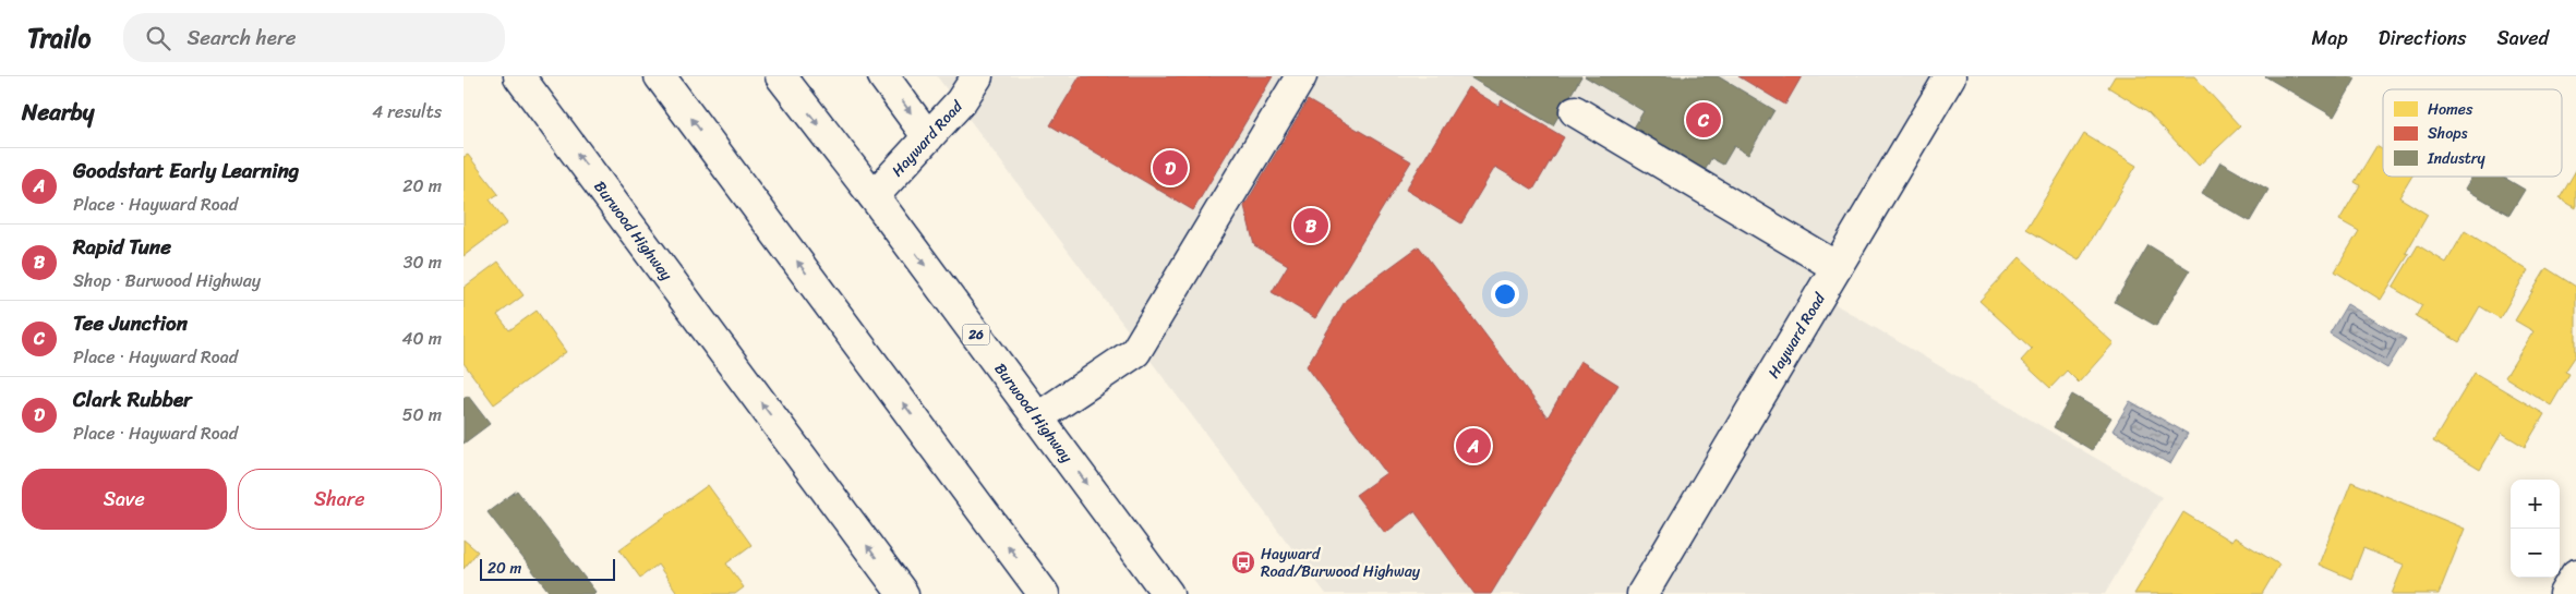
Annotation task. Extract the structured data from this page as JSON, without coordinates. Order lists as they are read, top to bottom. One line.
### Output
{"streets":{"main road":["Hayward Road","Burwood Highway","26"]},"crossings":[["Hayward Road","Burwood Highway"]],"places":{"bus stop":["Hayward Road/Burwood Highway"]},"legend":["Homes","Shops","Industry"],"scale_bar":"20 m","page":{"header":"Trailo","search":"Search here","nav":["Map","Directions","Saved"],"heading":["Nearby","4 results"],"pins":["C","D","B","A"],"list":[{"mark":"A","name":"Goodstart Early Learning","note":"Place · Hayward Road","value":"20 m"},{"mark":"B","name":"Rapid Tune","note":"Shop · Burwood Highway","value":"30 m"},{"mark":"C","name":"Tee Junction","note":"Place · Hayward Road","value":"40 m"},{"mark":"D","name":"Clark Rubber","note":"Place · Hayward Road","value":"50 m"}],"buttons":["Save","Share"],"map_buttons":["+","−"],"scale":"20 m"}}
